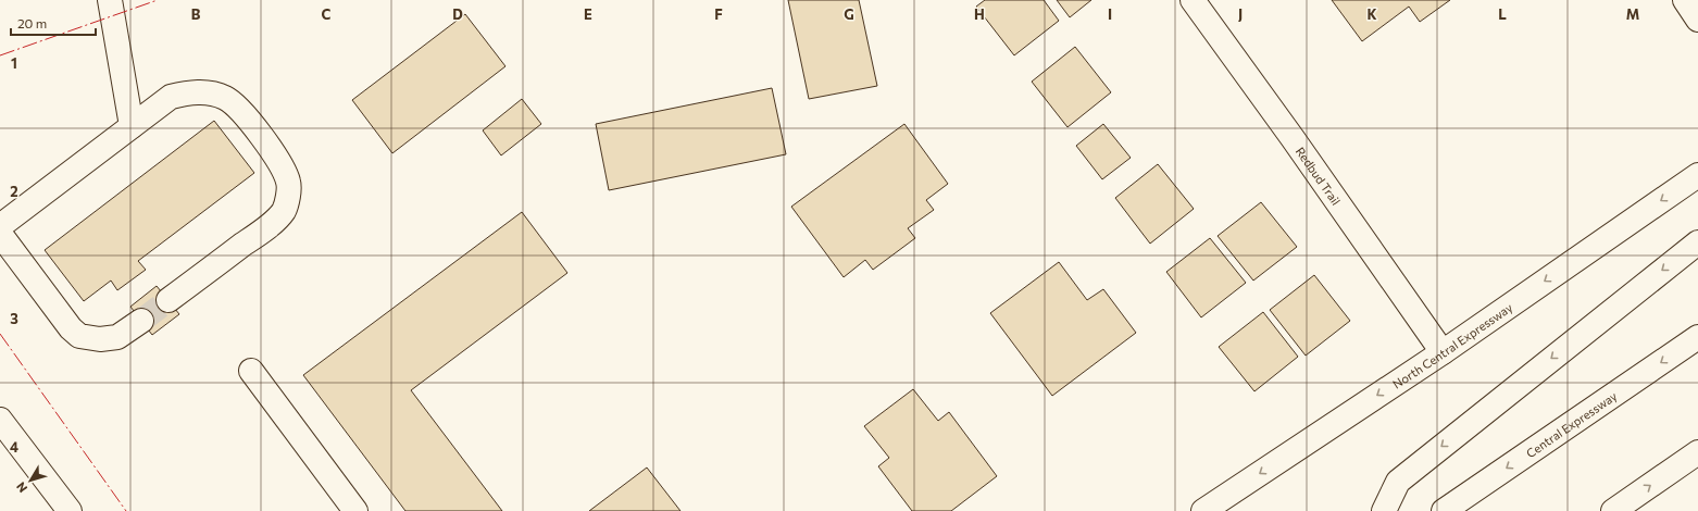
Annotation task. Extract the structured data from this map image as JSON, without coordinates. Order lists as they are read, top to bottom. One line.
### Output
{"streets":{"main road":["Redbud Trail","North Central Expressway","Central Expressway"]},"crossings":[["Redbud Trail","North Central Expressway"]],"scale_bar":"20 m","north":"bottom left","grid":{"columns":["B","C","D","E","F","G","H","I","J","K","L","M"],"rows":["1","2","3","4"]}}
